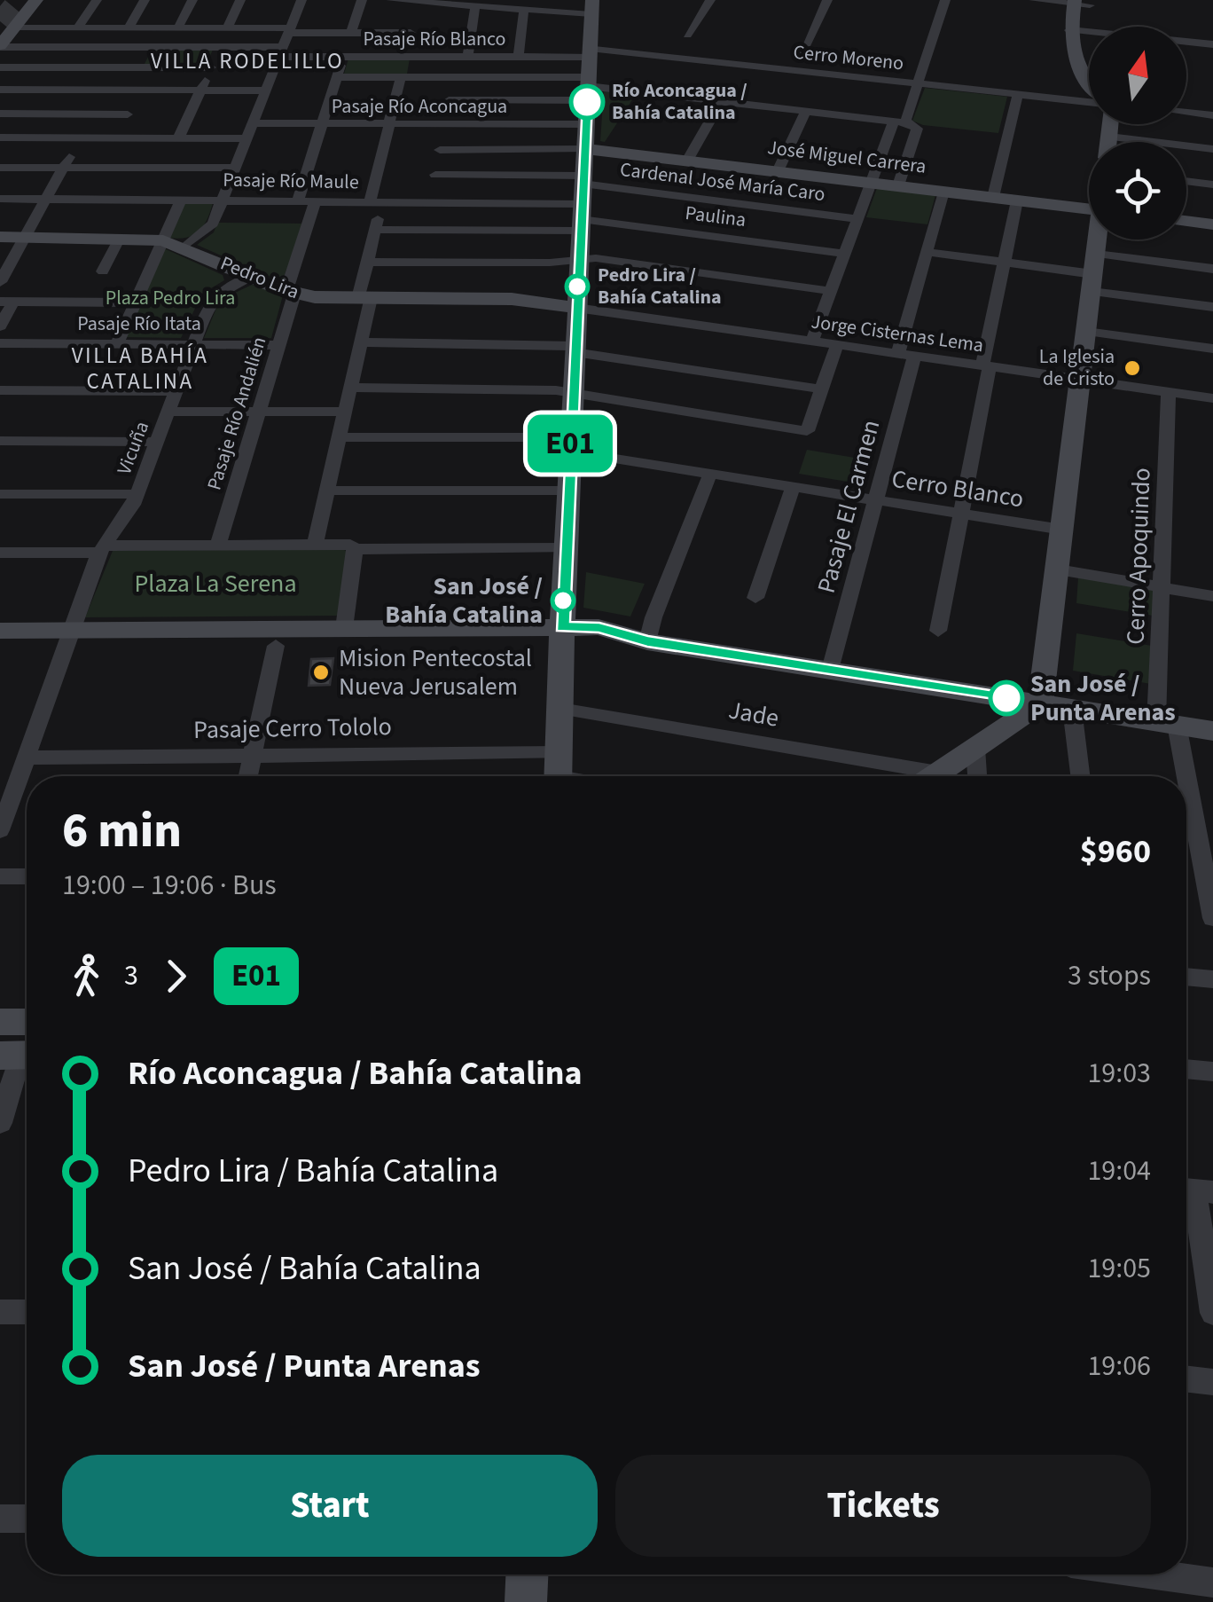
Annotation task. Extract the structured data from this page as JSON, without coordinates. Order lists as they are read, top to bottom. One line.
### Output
{"streets":{"main road":["José Miguel Carrera","Pedro Lira"],"street":["Pasaje Río Blanco","Cerro Moreno","Pasaje Río Aconcagua","Pasaje Río Maule","Cardenal José María Caro","Paulina","Pasaje Río Itata","Jorge Cisternas Lema","Pasaje Río Andalién","Vicuña","Cerro Blanco","Pasaje El Carmen","Cerro Apoquindo","Jade","Pasaje Cerro Tololo"]},"crossings":[["Pasaje Río Blanco","Cerro Moreno"],["José Miguel Carrera","Pasaje El Carmen"],["Pasaje Río Maule","Paulina"],["Pasaje Río Maule","Pasaje Río Andalién"],["Pedro Lira","Jorge Cisternas Lema"],["Pedro Lira","Pasaje Río Andalién"],["Pedro Lira","Vicuña"],["Pasaje Río Itata","Pasaje Río Andalién"],["Pasaje Río Itata","Vicuña"],["Jorge Cisternas Lema","Pasaje El Carmen"],["Jorge Cisternas Lema","Cerro Apoquindo"],["Vicuña","Pasaje Cerro Tololo"],["Cerro Blanco","Pasaje El Carmen"]],"districts":["VILLA RODELILLO","VILLA BAHÍA CATALINA"],"parks":["Plaza Pedro Lira","Plaza La Serena"],"places":["Río Aconcagua / Bahía Catalina","Pedro Lira / Bahía Catalina","La Iglesia de Cristo","San José / Bahía Catalina","Mision Pentecostal Nueva Jerusalem","San José / Punta Arenas"],"lines":["bus line E01"],"north":"top","page":{"on_map":"E01","heading":["6 min","19:00 – 19:06 · Bus","$960"],"legs":["3","E01","3 stops"],"list":[{"name":"Río Aconcagua / Bahía Catalina","value":"19:03"},{"name":"Pedro Lira / Bahía Catalina","value":"19:04"},{"name":"San José / Bahía Catalina","value":"19:05"},{"name":"San José / Punta Arenas","value":"19:06"}],"buttons":["Start","Tickets"]}}
